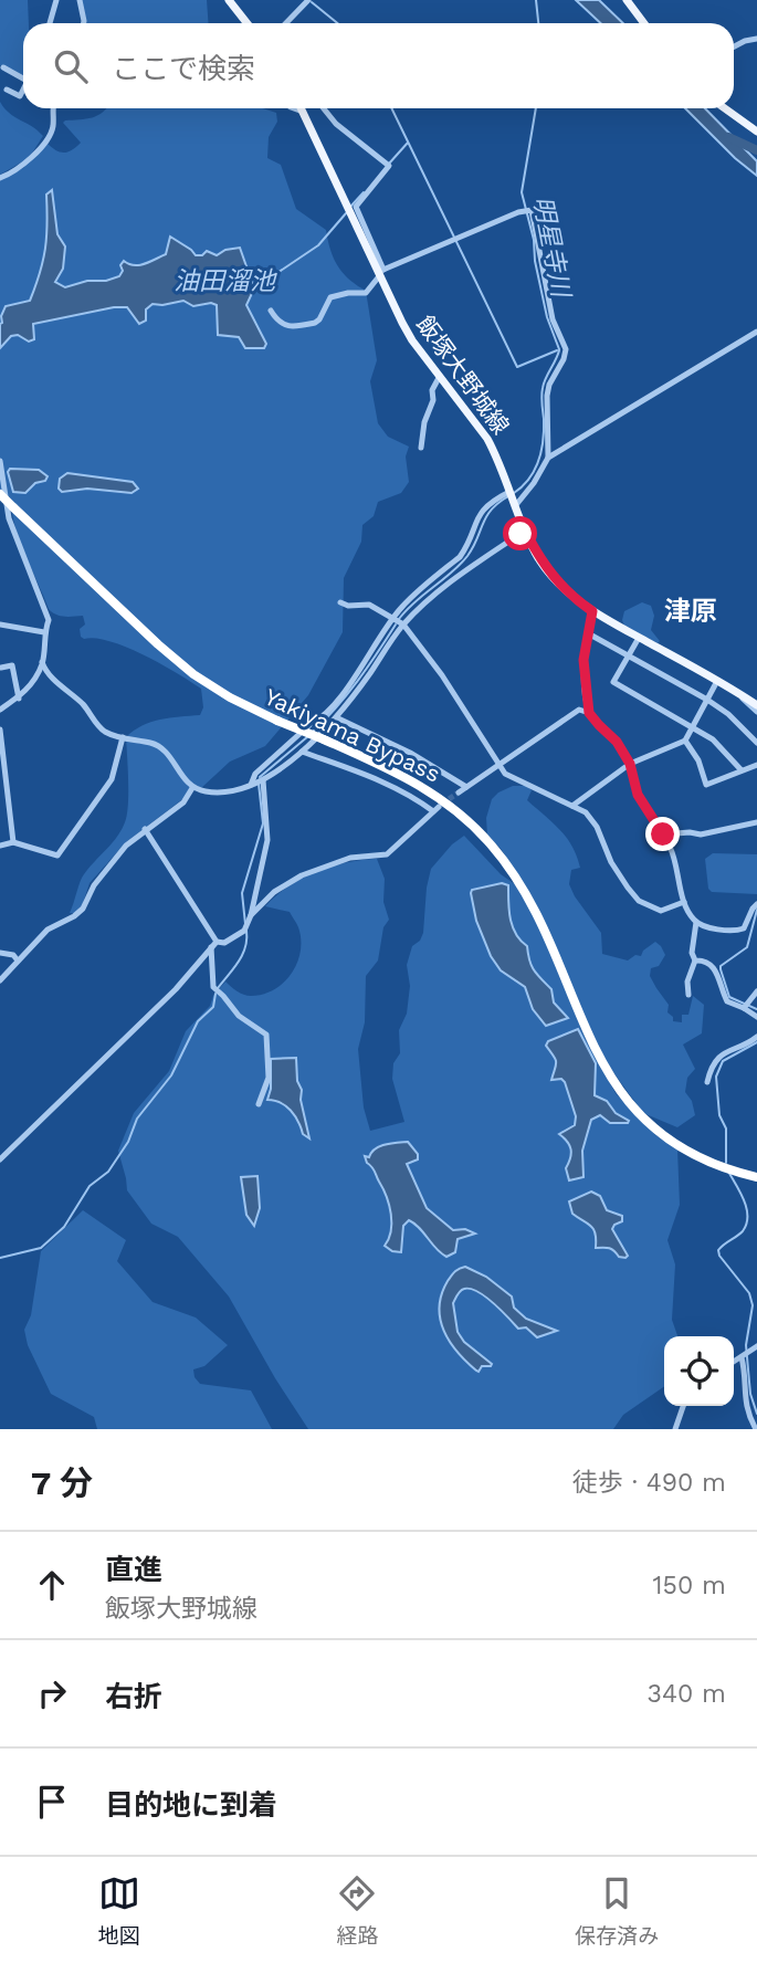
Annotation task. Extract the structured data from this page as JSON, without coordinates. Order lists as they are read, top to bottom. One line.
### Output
{"streets":{"highway":["Yakiyama Bypass"],"main road":["飯塚大野城線"]},"districts":["津原"],"water":["明星寺川","油田溜池"],"page":{"search":"ここで検索","heading":["7 分","徒歩 · 490 m"],"list":[["直進","飯塚大野城線","150 m"],["右折","340 m"],"目的地に到着"],"nav":["地図","経路","保存済み"]}}
